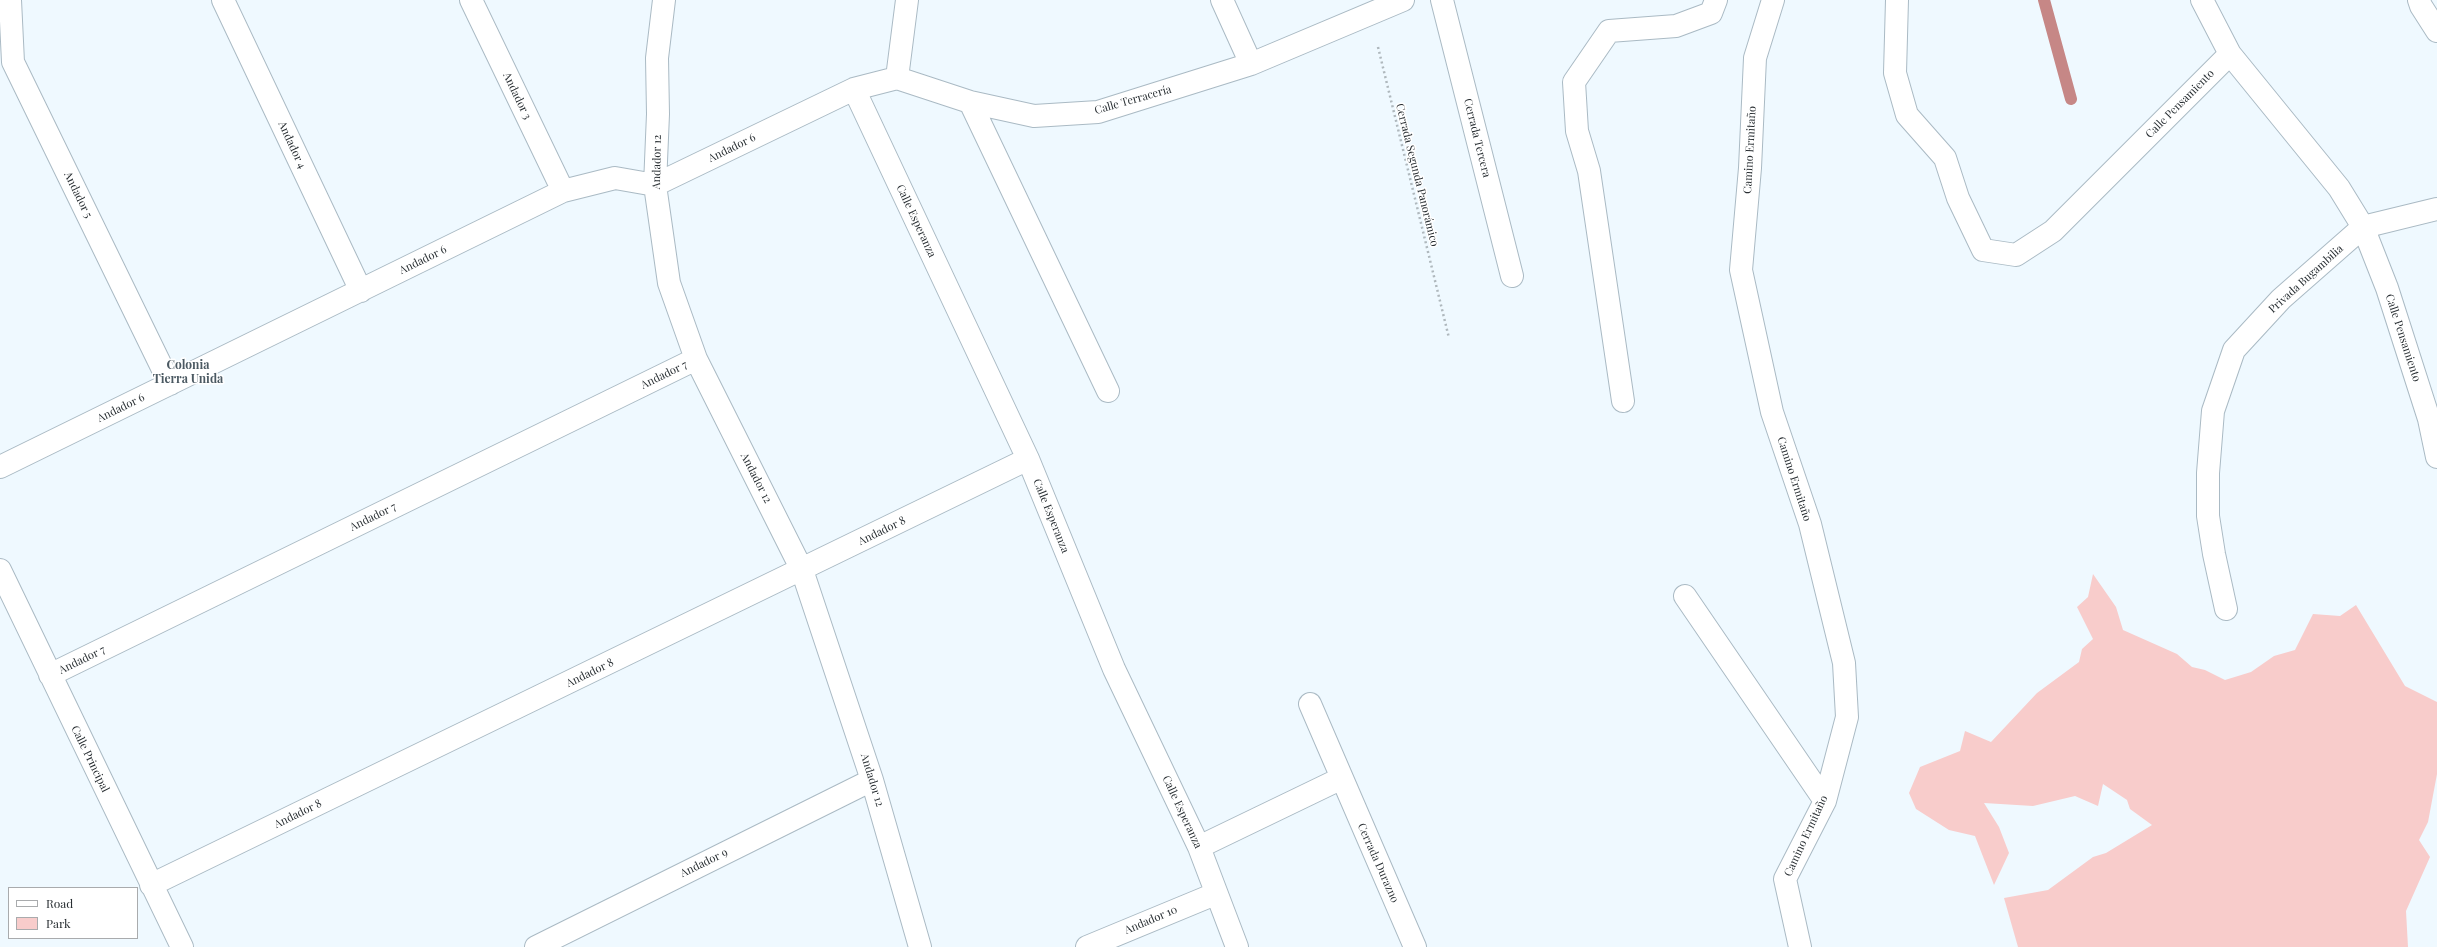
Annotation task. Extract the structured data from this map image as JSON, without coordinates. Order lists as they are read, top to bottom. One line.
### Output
{"streets":{"street":["Andador 3","Calle Terracería","Calle Pensamiento","Cerrada Tercera","Andador 4","Andador 6","Camino Ermitaño","Andador 12","Andador 5","Calle Esperanza","Privada Bugambilia","Andador 7","Andador 8","Calle Principal","Andador 9","Cerrada Durazno","Andador 10"],"path":["Cerrada Segunda Panorámico"]},"crossings":[["Andador 3","Andador 6"],["Calle Terracería","Cerrada Segunda Panorámico"],["Calle Pensamiento","Privada Bugambilia"],["Andador 4","Andador 6"],["Andador 6","Andador 12"],["Andador 6","Andador 5"],["Andador 6","Calle Esperanza"],["Andador 12","Andador 7"],["Andador 12","Andador 8"],["Andador 12","Andador 9"],["Calle Esperanza","Andador 8"],["Calle Esperanza","Andador 10"],["Andador 7","Calle Principal"],["Andador 8","Calle Principal"]],"districts":["Colonia Tierra Unida"],"legend":["Road","Park"]}
